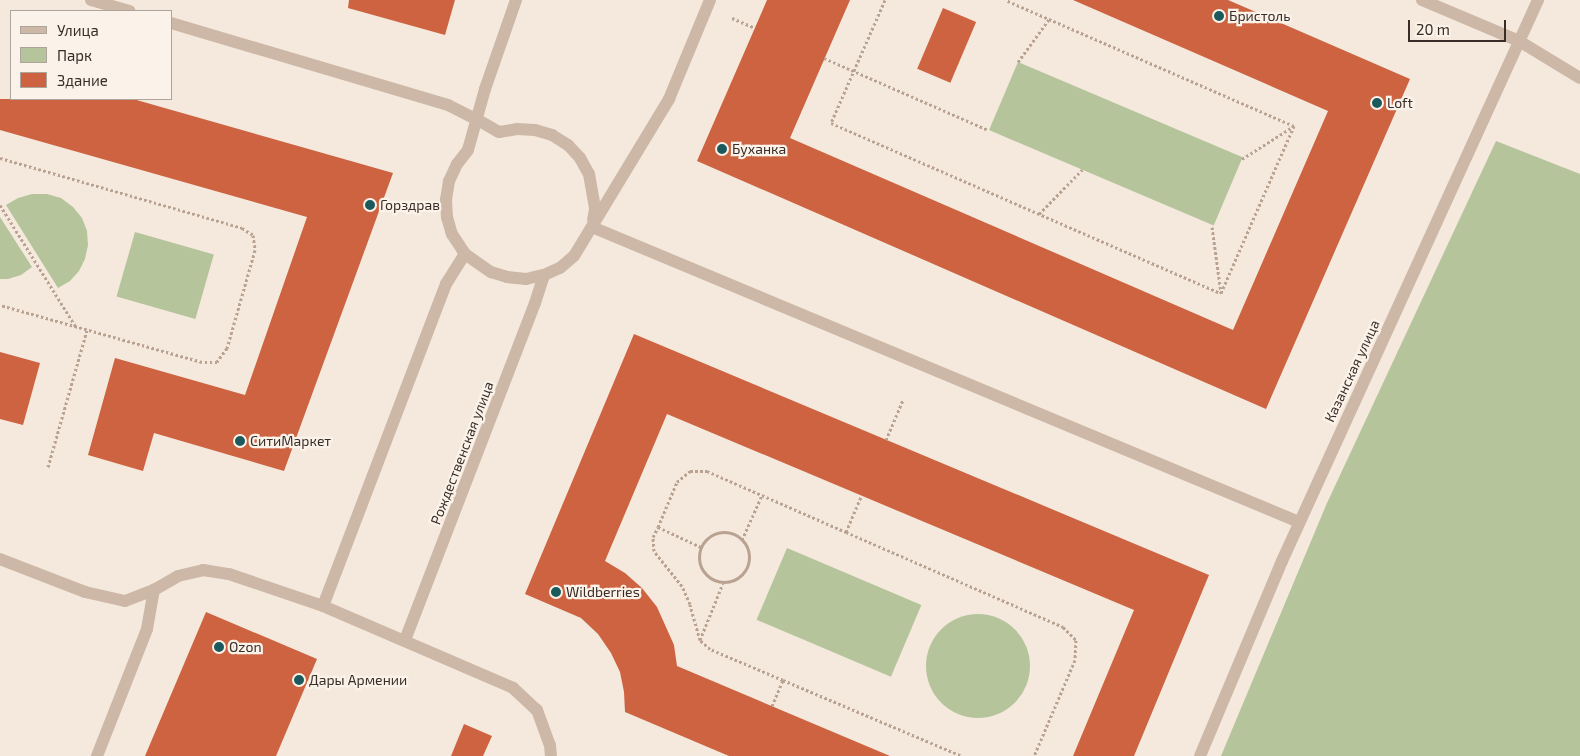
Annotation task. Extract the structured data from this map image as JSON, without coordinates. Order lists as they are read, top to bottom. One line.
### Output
{"streets":{"street":["Казанская улица","Рождественская улица"]},"places":["Бристоль","Loft","Буханка","Горздрав","СитиМаркет","Wildberries","Ozon","Дары Армении"],"legend":["Улица","Парк","Здание"],"scale_bar":"20 m"}
